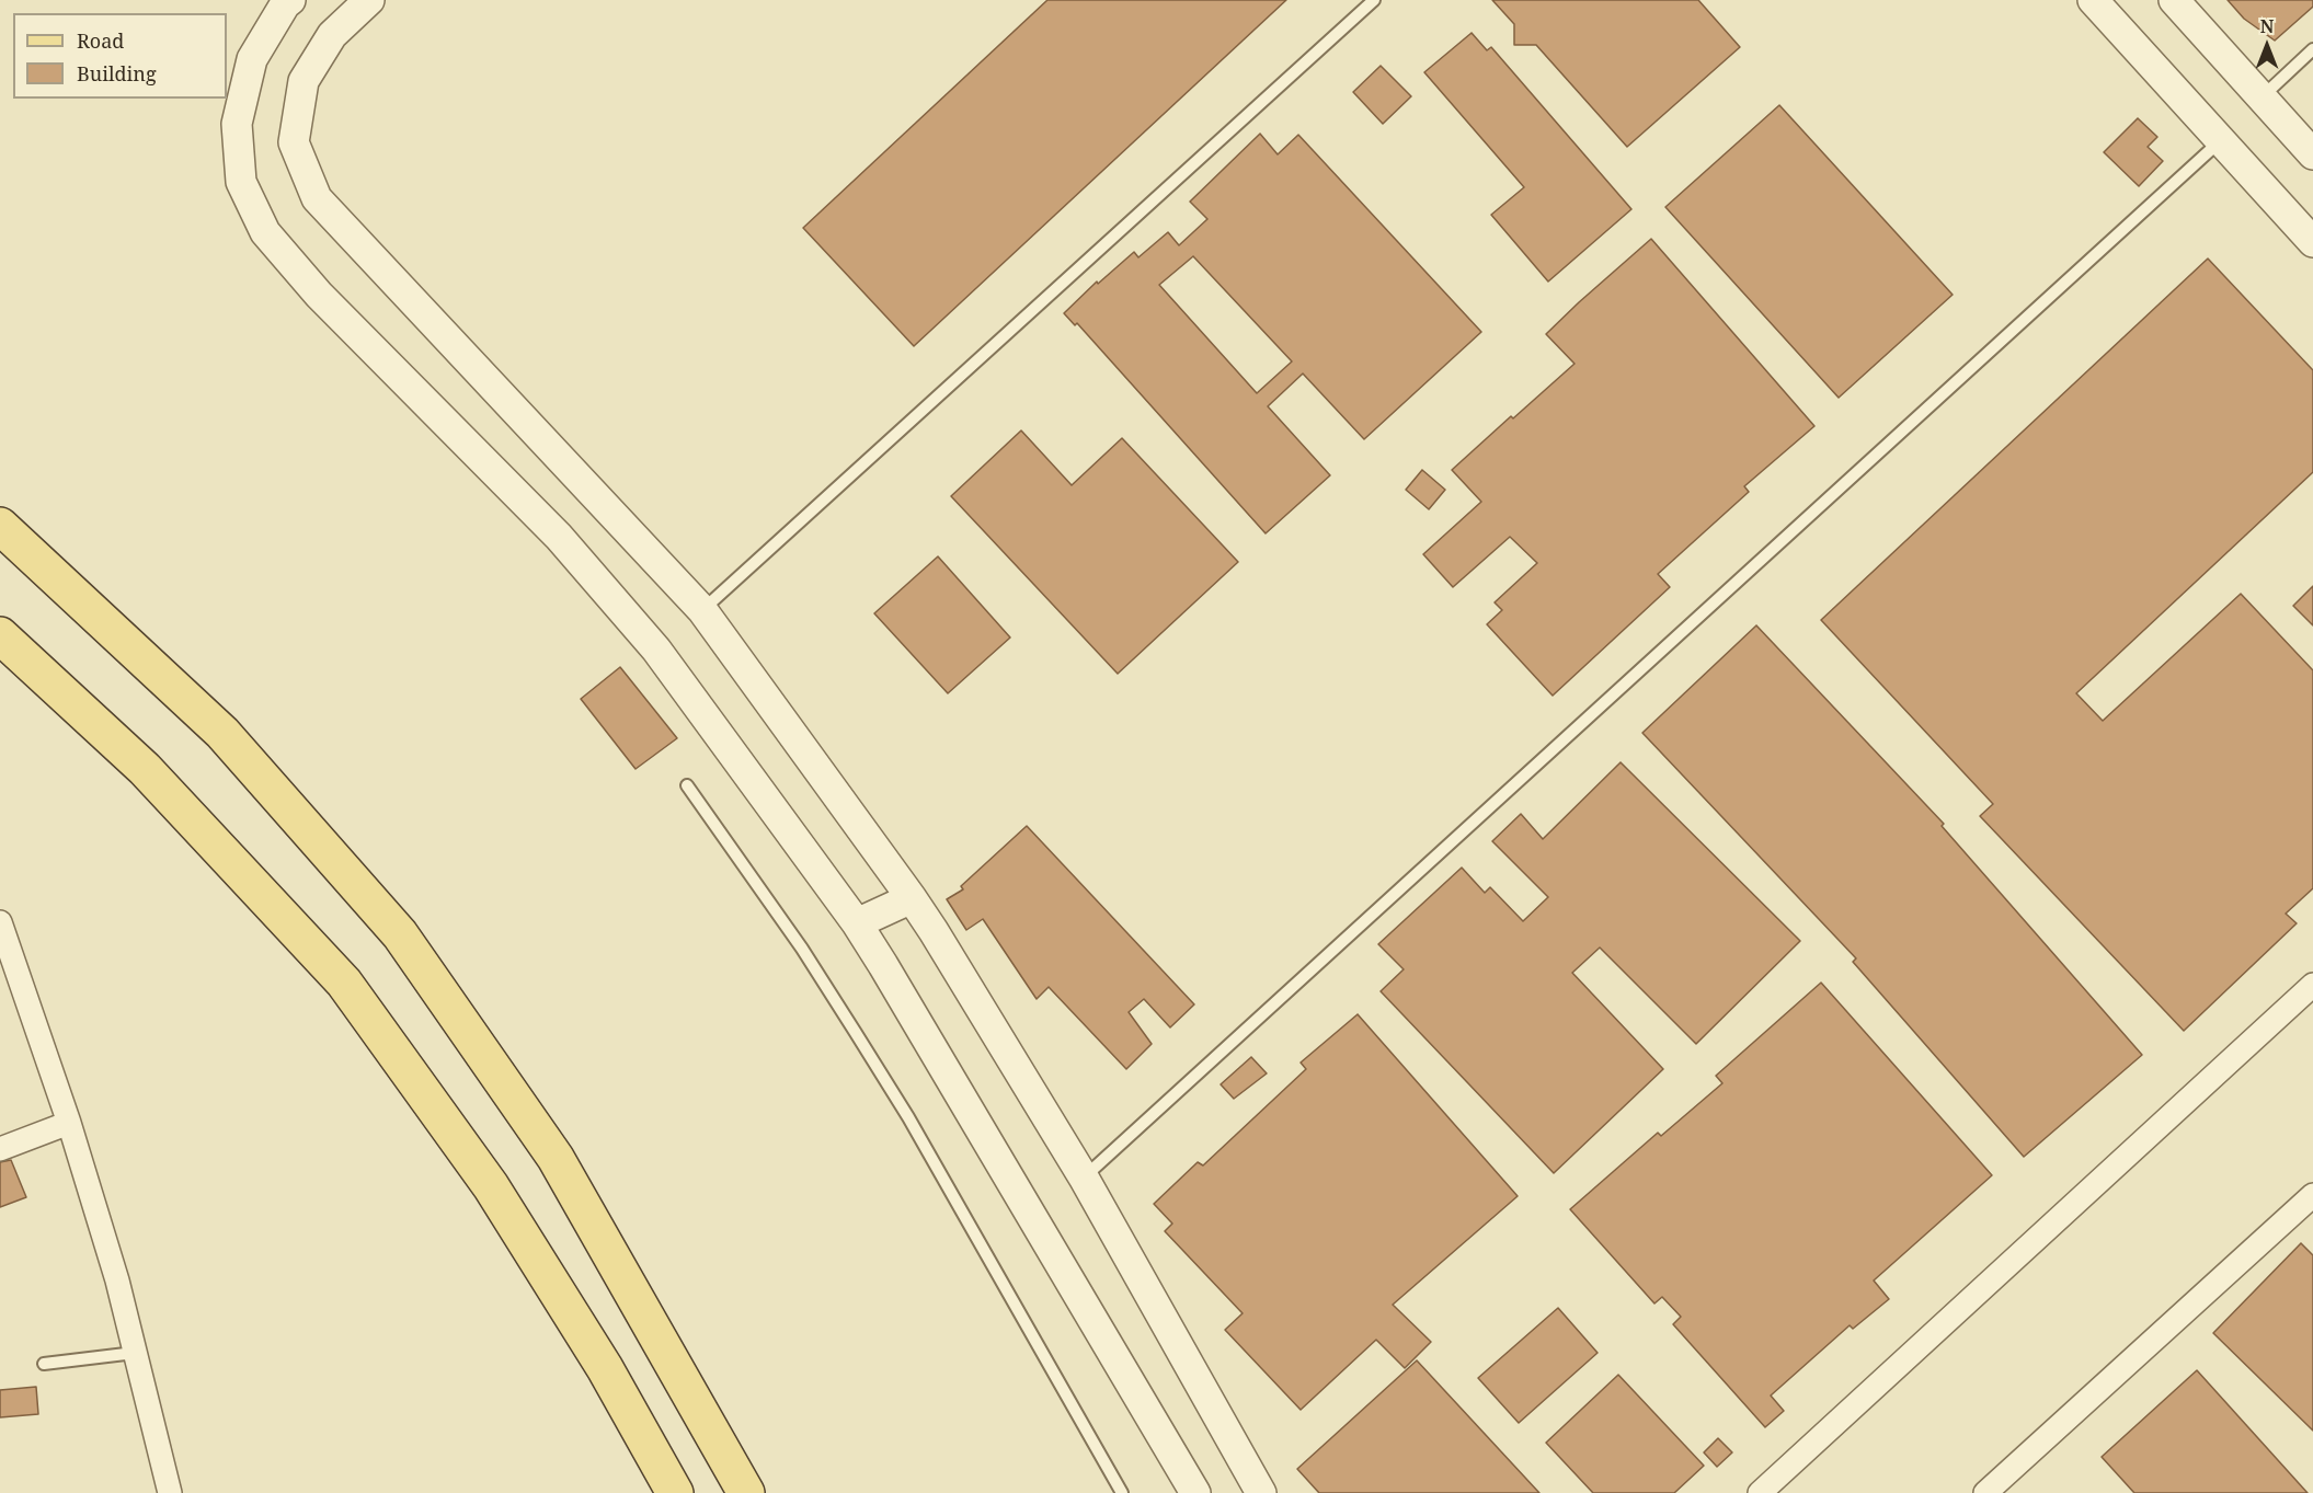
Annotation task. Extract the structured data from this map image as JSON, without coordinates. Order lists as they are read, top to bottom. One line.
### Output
{"legend":["Road","Building"],"north":"top"}
